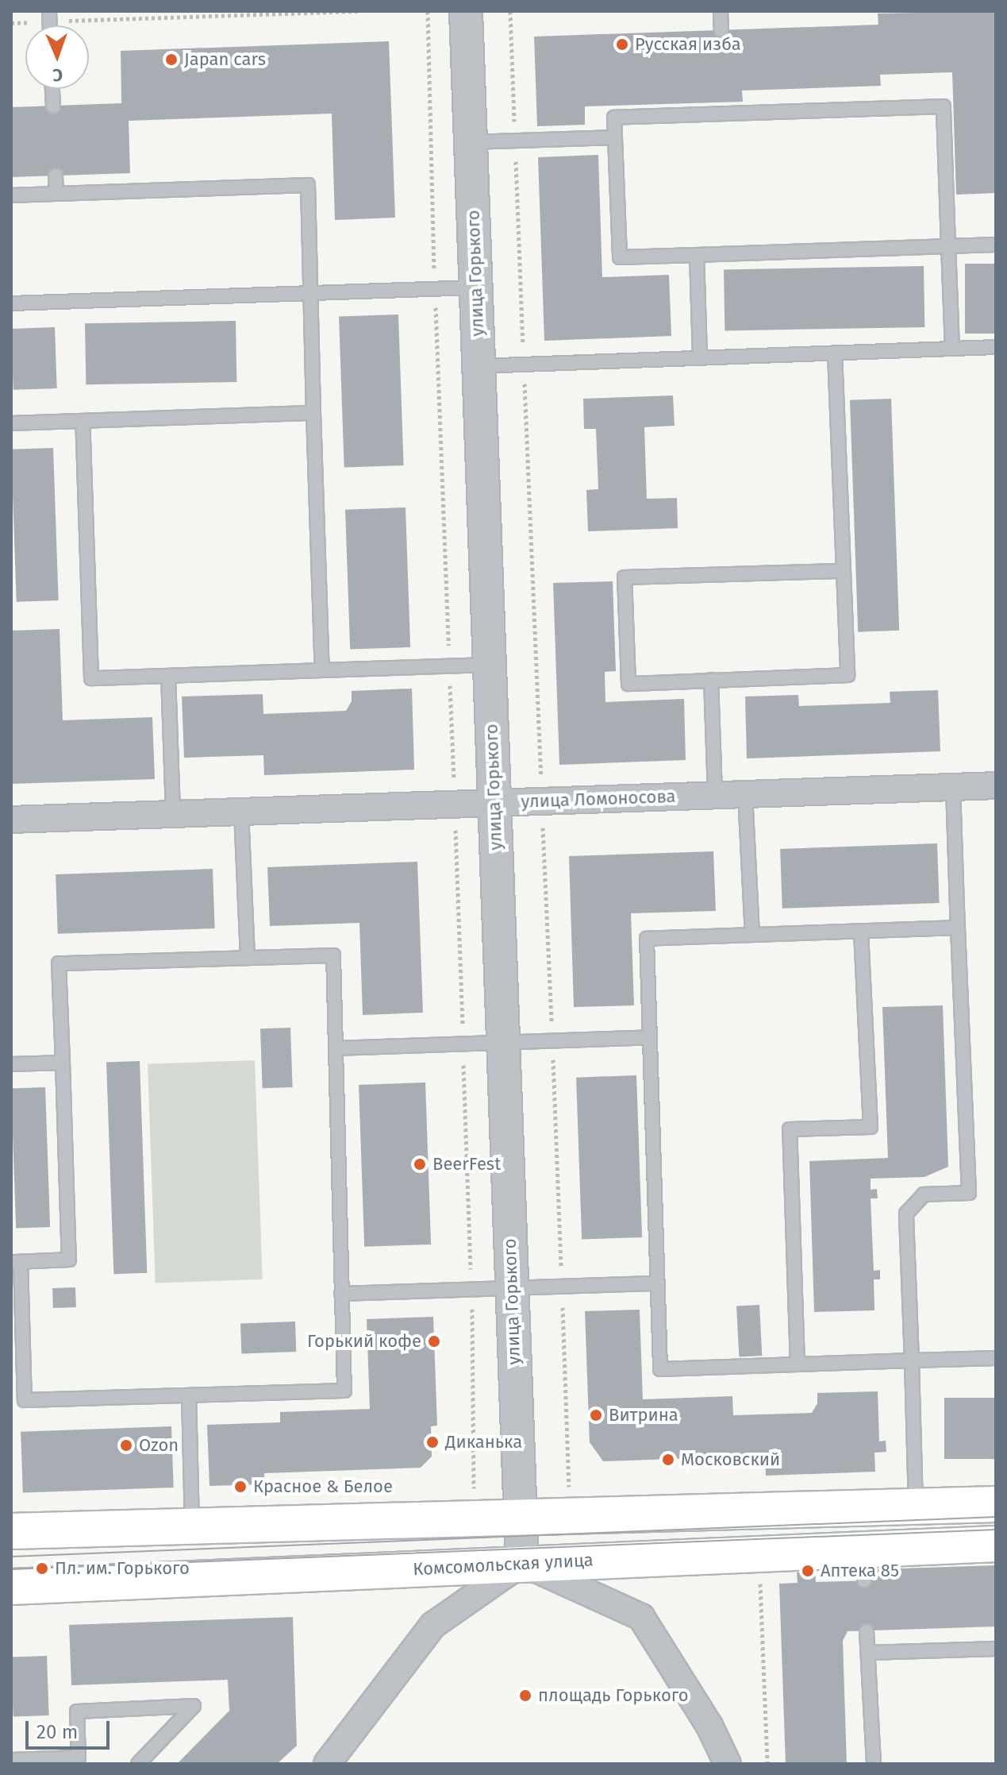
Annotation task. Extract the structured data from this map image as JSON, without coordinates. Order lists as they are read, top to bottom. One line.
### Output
{"streets":{"main road":["Комсомольская улица"],"street":["улица Горького","улица Ломоносова"]},"crossings":[["улица Горького","улица Ломоносова"],["улица Горького","Комсомольская улица"]],"places":["Русская изба","Japan cars","BeerFest","Горький кофе","Витрина","Диканька","Ozon","Московский","Красное & Белое","Пл. им. Горького","Аптека 85","площадь Горького"],"scale_bar":"20 m","north":"bottom"}
